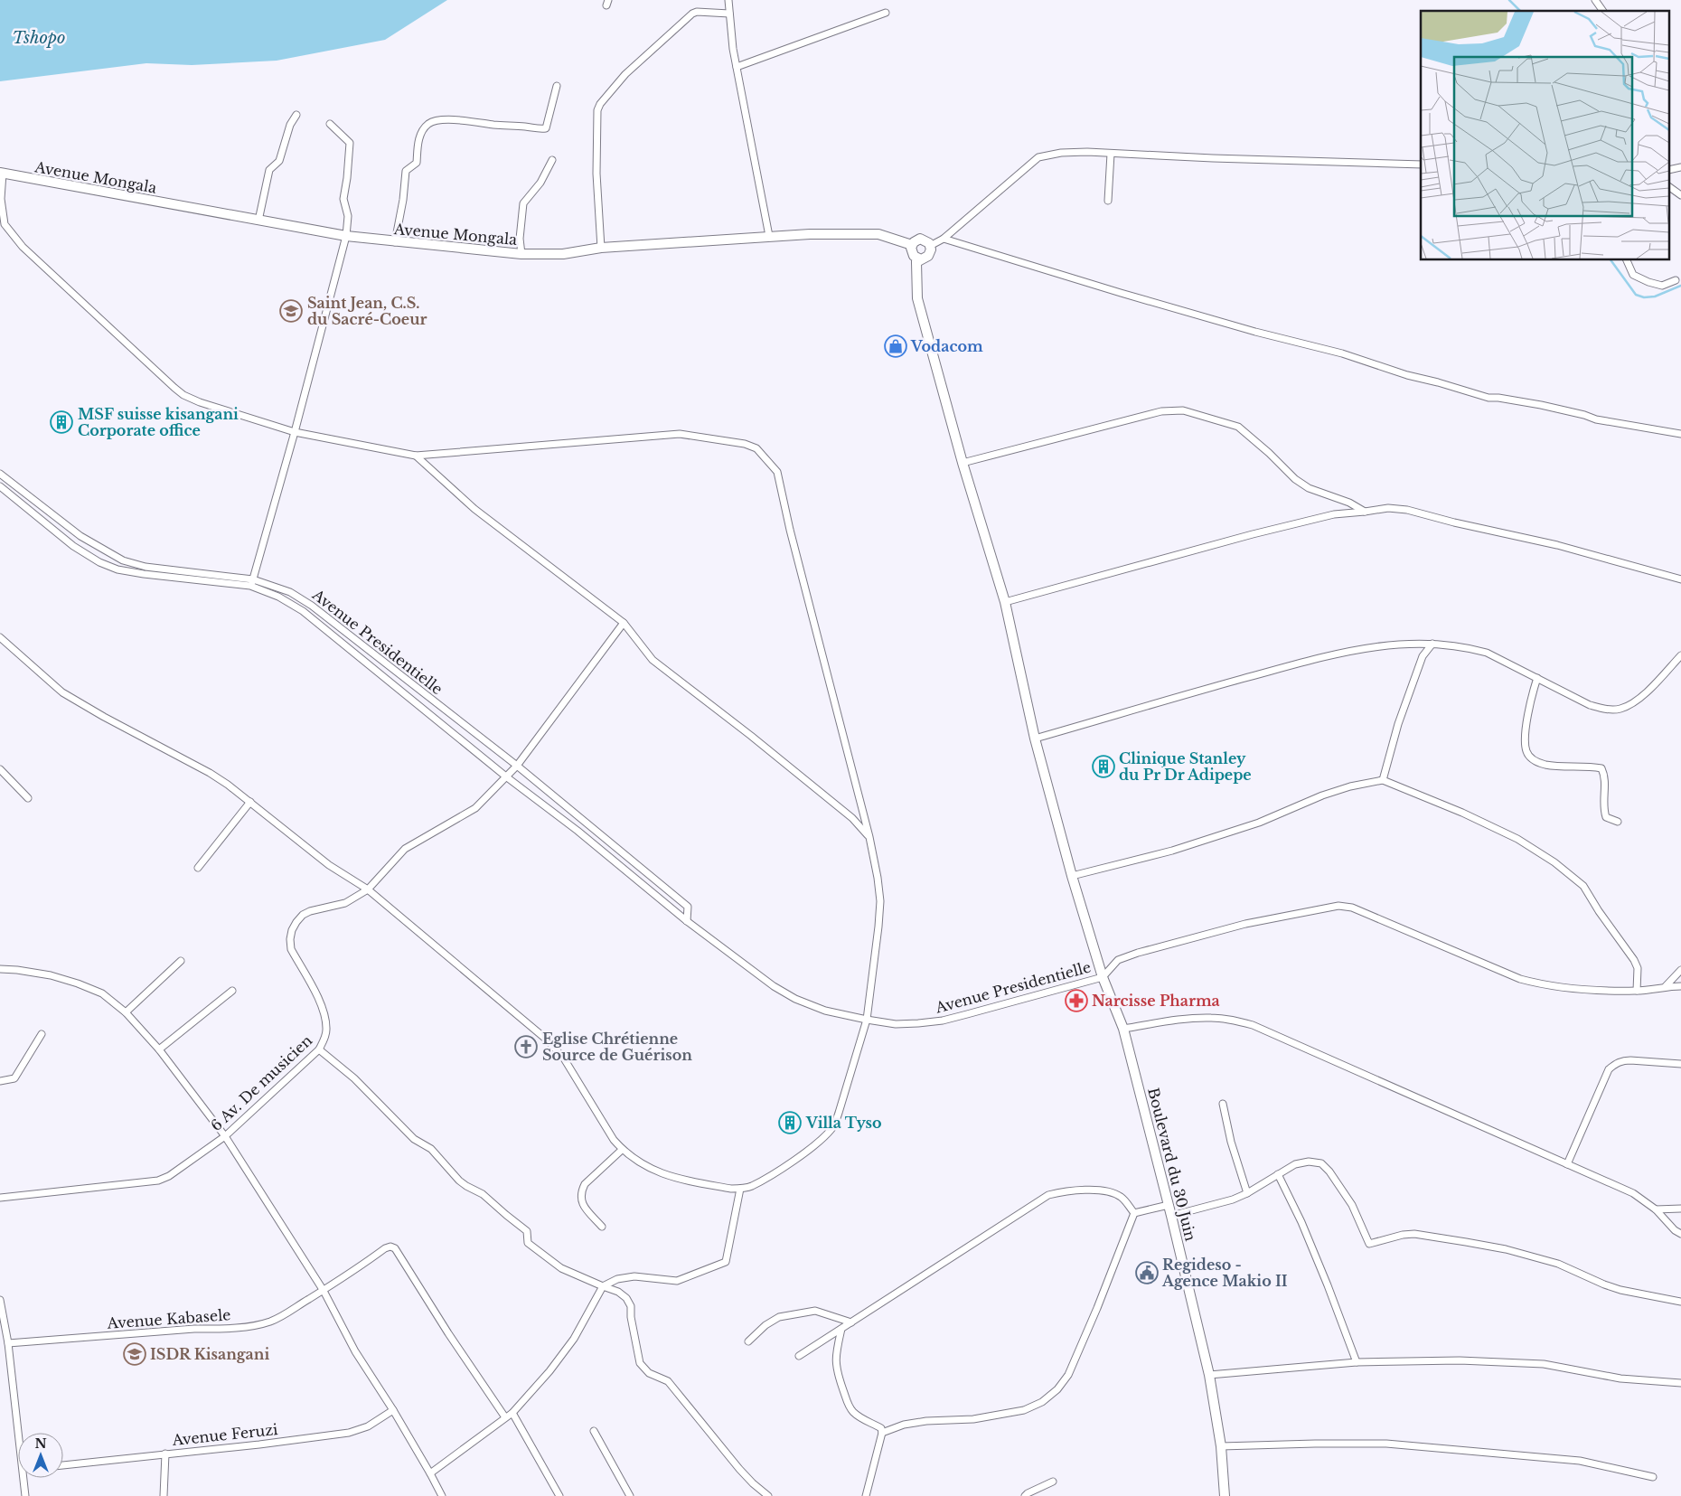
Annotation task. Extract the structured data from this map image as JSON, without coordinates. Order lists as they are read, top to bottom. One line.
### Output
{"streets":{"street":["Avenue Mongala","Avenue Presidentielle","6 Av. De musicien","Boulevard du 30 Juin","Avenue Kabasele","Avenue Feruzi"]},"crossings":[["Avenue Mongala","Boulevard du 30 Juin"],["Avenue Presidentielle","6 Av. De musicien"],["Avenue Presidentielle","Boulevard du 30 Juin"]],"water":["Tshopo"],"places":{"school or university":["Saint Jean, C.S. du Sacré-Coeur","ISDR Kisangani"],"shop":["Vodacom"],"building":["MSF suisse kisangani Corporate office","Clinique Stanley du Pr Dr Adipepe","Villa Tyso"],"pharmacy":["Narcisse Pharma"],"church":["Eglise Chrétienne Source de Guérison"],"public building":["Regideso - Agence Makio II"]},"north":"top"}
